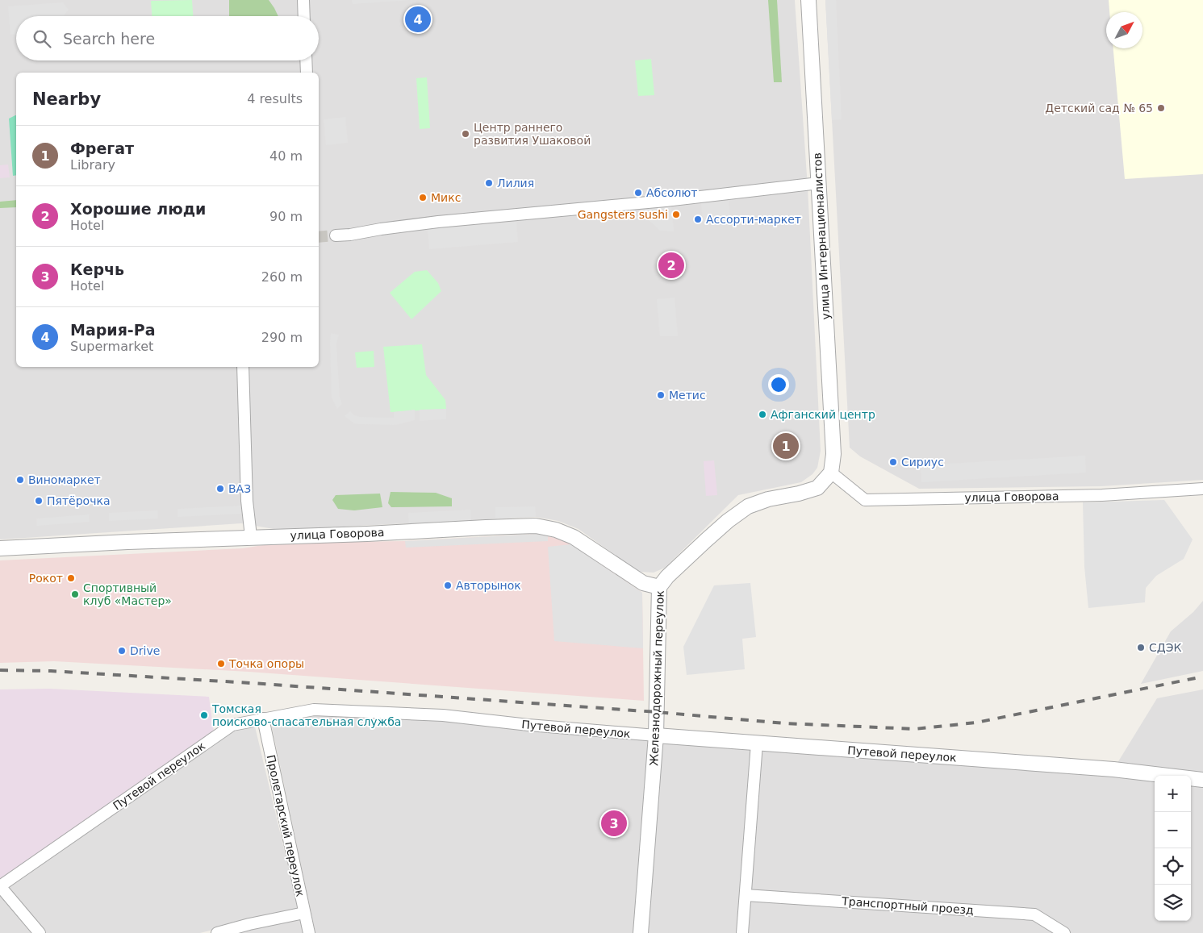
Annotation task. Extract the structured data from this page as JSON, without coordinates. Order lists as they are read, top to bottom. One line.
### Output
{"streets":{"street":["улица Интернационалистов","улица Говорова","Железнодорожный переулок","Путевой переулок","Пролетарский переулок","Транспортный проезд"]},"crossings":[["улица Интернационалистов","улица Говорова"],["улица Интернационалистов","Железнодорожный переулок"],["улица Говорова","Железнодорожный переулок"],["Железнодорожный переулок","Путевой переулок"],["Путевой переулок","Пролетарский переулок"]],"places":["Детский сад № 65","Центр раннего развития Ушаковой","Лилия","Абсолют","Микс","Gangsters sushi","Ассорти-маркет","Метис","Афганский центр","Сириус","Виномаркет","ВАЗ","Пятёрочка","Рокот","Авторынок","Спортивный клуб «Мастер»","СДЭК","Drive","Точка опоры","Томская поисково-спасательная служба"],"north":"top right","page":{"pins":["4","2","1","3"],"search":"Search here","heading":["Nearby","4 results"],"list":[{"mark":"1","name":"Фрегат","note":"Library","value":"40 m"},{"mark":"2","name":"Хорошие люди","note":"Hotel","value":"90 m"},{"mark":"3","name":"Керчь","note":"Hotel","value":"260 m"},{"mark":"4","name":"Мария-Ра","note":"Supermarket","value":"290 m"}],"map_buttons":["+","−"]}}
